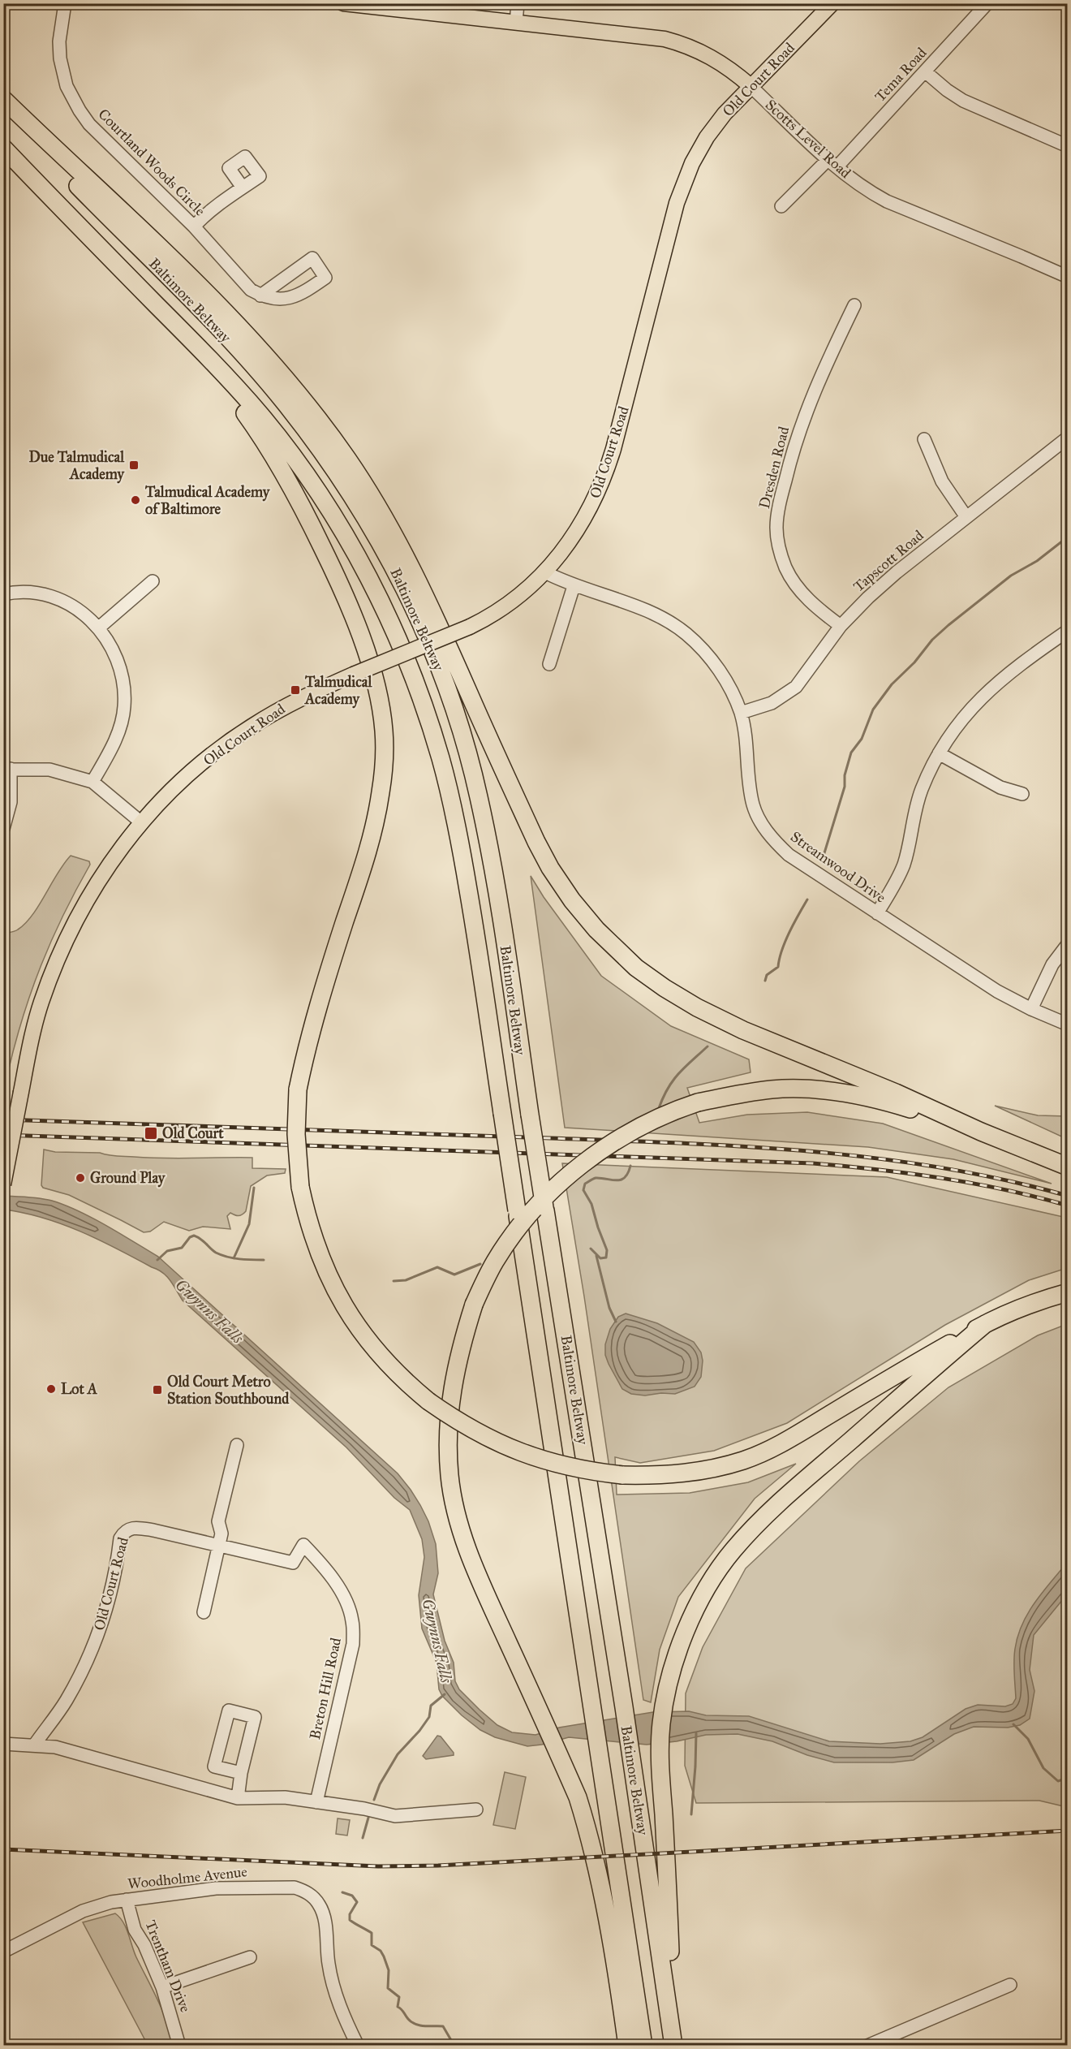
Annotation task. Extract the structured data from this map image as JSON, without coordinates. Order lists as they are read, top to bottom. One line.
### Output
{"streets":{"highway":["Baltimore Beltway"],"main road":["Old Court Road","Scotts Level Road"],"street":["Tema Road","Courtland Woods Circle","Dresden Road","Tapscott Road","Streamwood Drive","Breton Hill Road","Woodholme Avenue","Trentham Drive"]},"crossings":[["Tema Road","Scotts Level Road"],["Old Court Road","Scotts Level Road"],["Old Court Road","Streamwood Drive"],["Old Court Road","Breton Hill Road"],["Dresden Road","Tapscott Road"],["Tapscott Road","Streamwood Drive"],["Woodholme Avenue","Trentham Drive"]],"water":["Gwynns Falls"],"places":{"transit":["Due Talmudical Academy","Talmudical Academy","Old Court","Old Court Metro Station Southbound"],"other":["Talmudical Academy of Baltimore","Ground Play","Lot A"]}}
